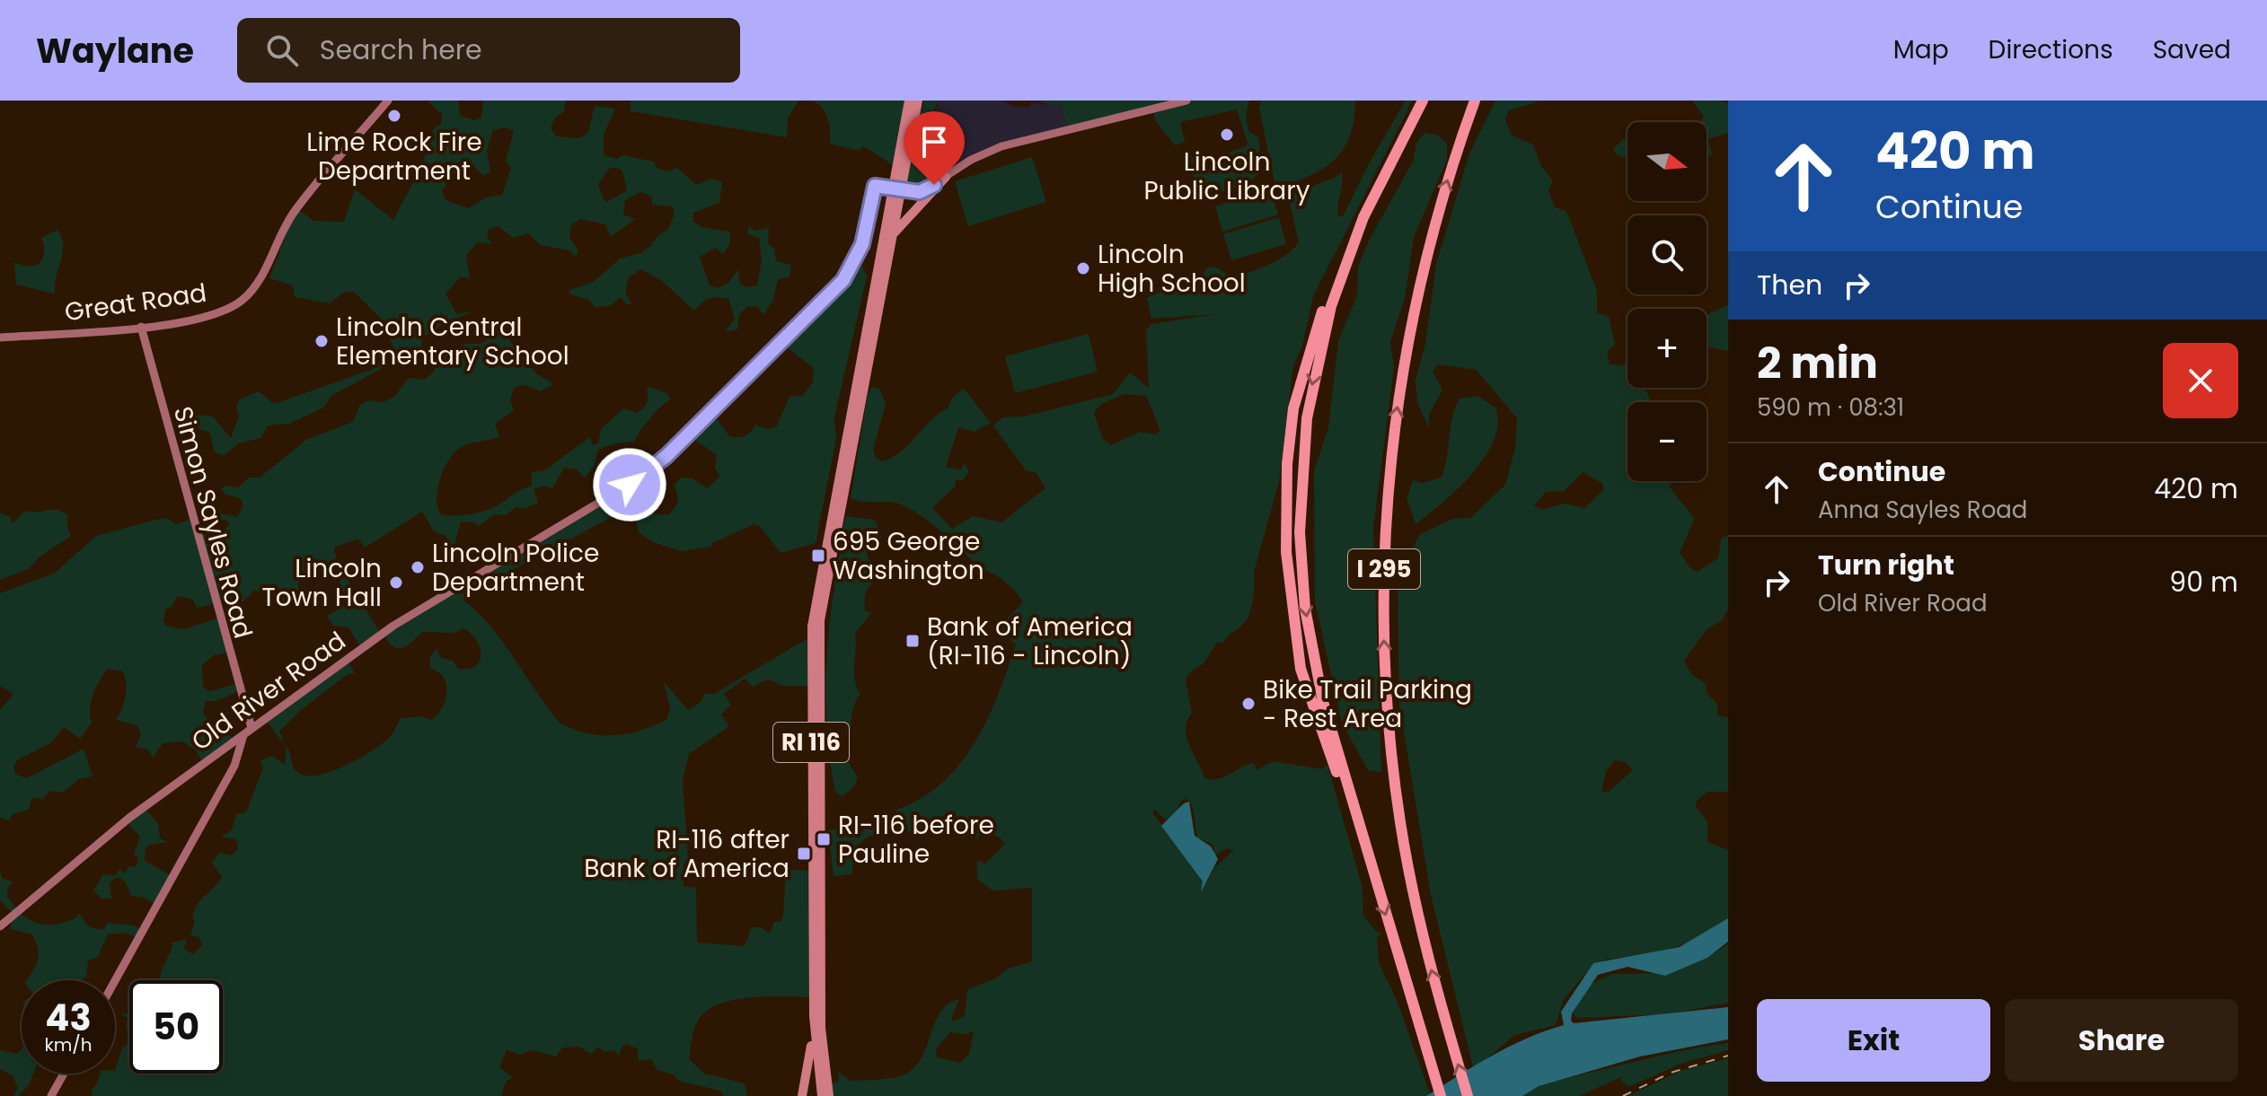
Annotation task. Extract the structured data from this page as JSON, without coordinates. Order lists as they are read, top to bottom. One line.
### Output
{"streets":{"highway":["I 295"],"main road":["Great Road","Simon Sayles Road","Old River Road","RI 116"]},"crossings":[["Great Road","Simon Sayles Road"],["Simon Sayles Road","Old River Road"],["Old River Road","RI 116"]],"places":{"other":["Lime Rock Fire Department","Lincoln Public Library","Lincoln High School","Lincoln Central Elementary School","Lincoln Police Department","Lincoln Town Hall","Bike Trail Parking - Rest Area"],"transit":["695 George Washington","Bank of America (RI-116 - Lincoln)","RI-116 before Pauline","RI-116 after Bank of America"]},"north":"right","page":{"header":"Waylane","search":"Search here","nav":["Map","Directions","Saved"],"turn":["420 m","Continue"],"map_buttons":["+","−"],"then":"Then","heading":["2 min","590 m · 08:31"],"list":[{"name":"Continue","note":"Anna Sayles Road","value":"420 m"},{"name":"Turn right","note":"Old River Road","value":"90 m"}],"speed":"43 km/h","limit":"50","buttons":["Exit","Share"]}}
